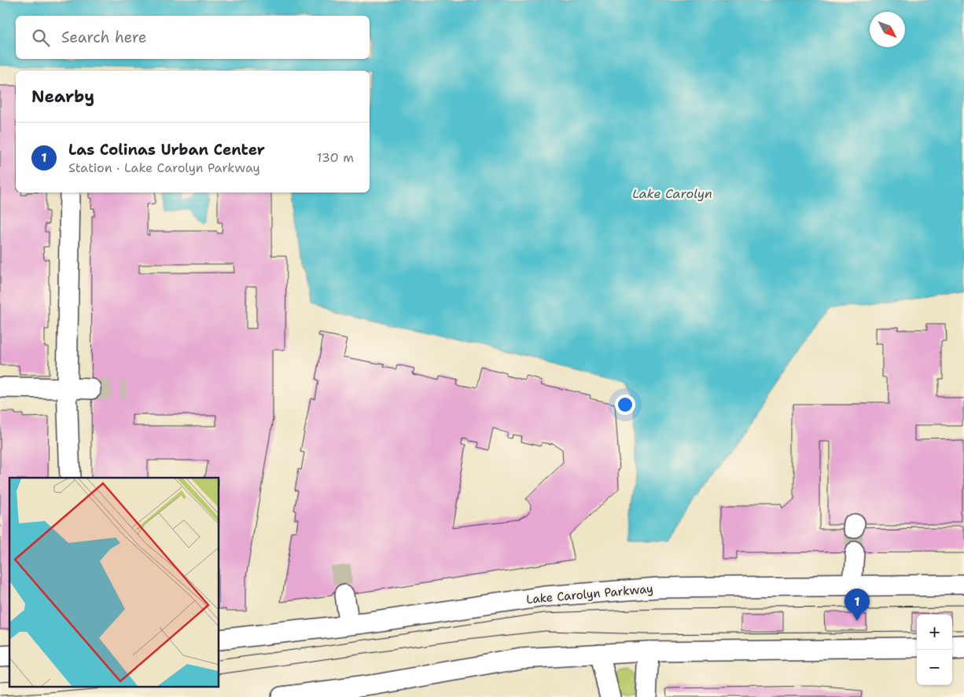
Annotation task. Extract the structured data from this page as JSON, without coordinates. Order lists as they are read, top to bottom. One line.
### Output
{"streets":{"street":["Lake Carolyn Parkway"]},"water":["Lake Carolyn"],"north":"bottom right","page":{"search":"Search here","heading":"Nearby","list":[{"mark":"1","name":"Las Colinas Urban Center","note":"Station · Lake Carolyn Parkway","value":"130 m"}],"pins":"1","map_buttons":["+","−"]}}
